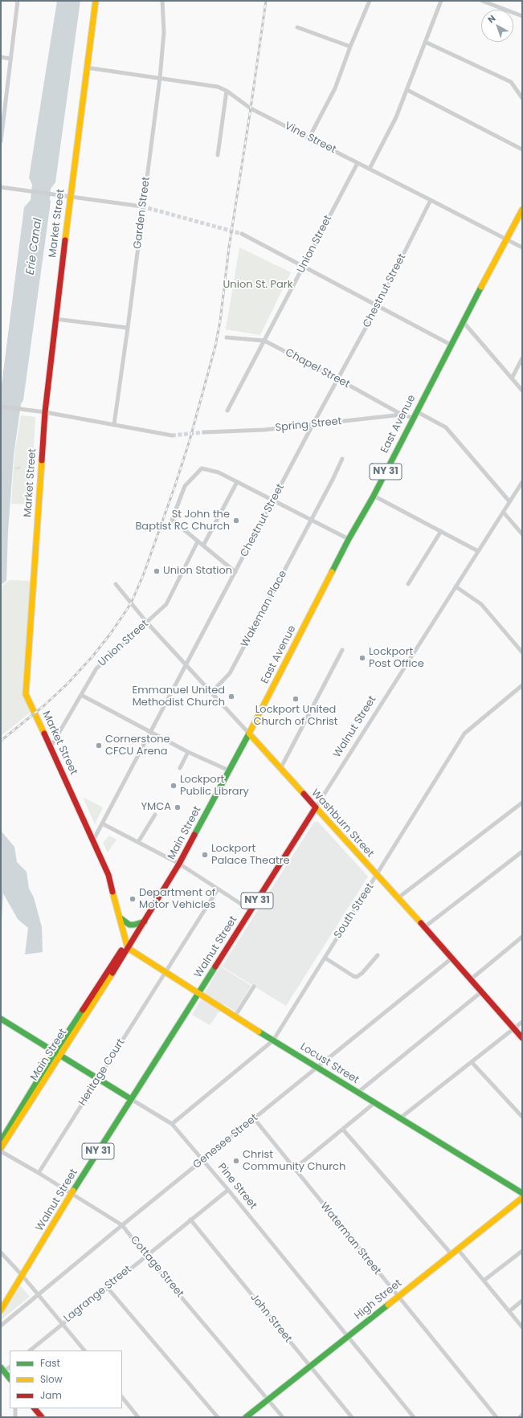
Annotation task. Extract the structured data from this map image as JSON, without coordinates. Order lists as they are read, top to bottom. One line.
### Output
{"streets":{"main road":["Market Street","East Avenue","NY 31","Walnut Street","Washburn Street","Main Street","Locust Street","Pine Street","High Street"],"street":["Vine Street","Garden Street","Union Street","Chestnut Street","Chapel Street","Spring Street","Wakeman Place","South Street","Heritage Court","Genesee Street","Waterman Street","Cottage Street","Lagrange Street","John Street"]},"crossings":[["Vine Street","Garden Street"],["Vine Street","Market Street"],["Vine Street","Union Street"],["Vine Street","Chestnut Street"],["Vine Street","East Avenue"],["Market Street","Union Street"],["Market Street","Chestnut Street"],["Market Street","Main Street"],["Market Street","Locust Street"],["Union Street","Chapel Street"],["Union Street","Washburn Street"],["Chestnut Street","Chapel Street"],["Chestnut Street","Spring Street"],["Chestnut Street","Washburn Street"],["Chapel Street","Spring Street"],["East Avenue","Spring Street"],["East Avenue","Washburn Street"],["East Avenue","Main Street"],["Wakeman Place","Washburn Street"],["Walnut Street","Washburn Street"],["Walnut Street","Locust Street"],["Walnut Street","Pine Street"],["Walnut Street","Cottage Street"],["Washburn Street","Main Street"],["Washburn Street","South Street"],["Washburn Street","Genesee Street"],["Main Street","Locust Street"],["Main Street","Pine Street"],["South Street","Locust Street"],["South Street","Pine Street"],["Locust Street","Heritage Court"],["Locust Street","Genesee Street"],["Heritage Court","Pine Street"],["Heritage Court","Cottage Street"],["Genesee Street","Pine Street"],["Genesee Street","Waterman Street"],["Genesee Street","Cottage Street"],["Pine Street","Lagrange Street"],["Pine Street","High Street"],["Waterman Street","High Street"],["Cottage Street","Lagrange Street"],["Cottage Street","High Street"],["Lagrange Street","John Street"],["High Street","John Street"]],"water":["Erie Canal"],"parks":["Union St. Park"],"places":["St John the Baptist RC Church","Union Station","Lockport Post Office","Emmanuel United Methodist Church","Lockport United Church of Christ","Cornerstone CFCU Arena","Lockport Public Library","YMCA","Lockport Palace Theatre","Department of Motor Vehicles","Christ Community Church"],"legend":["Fast","Slow","Jam"],"north":"top left"}
